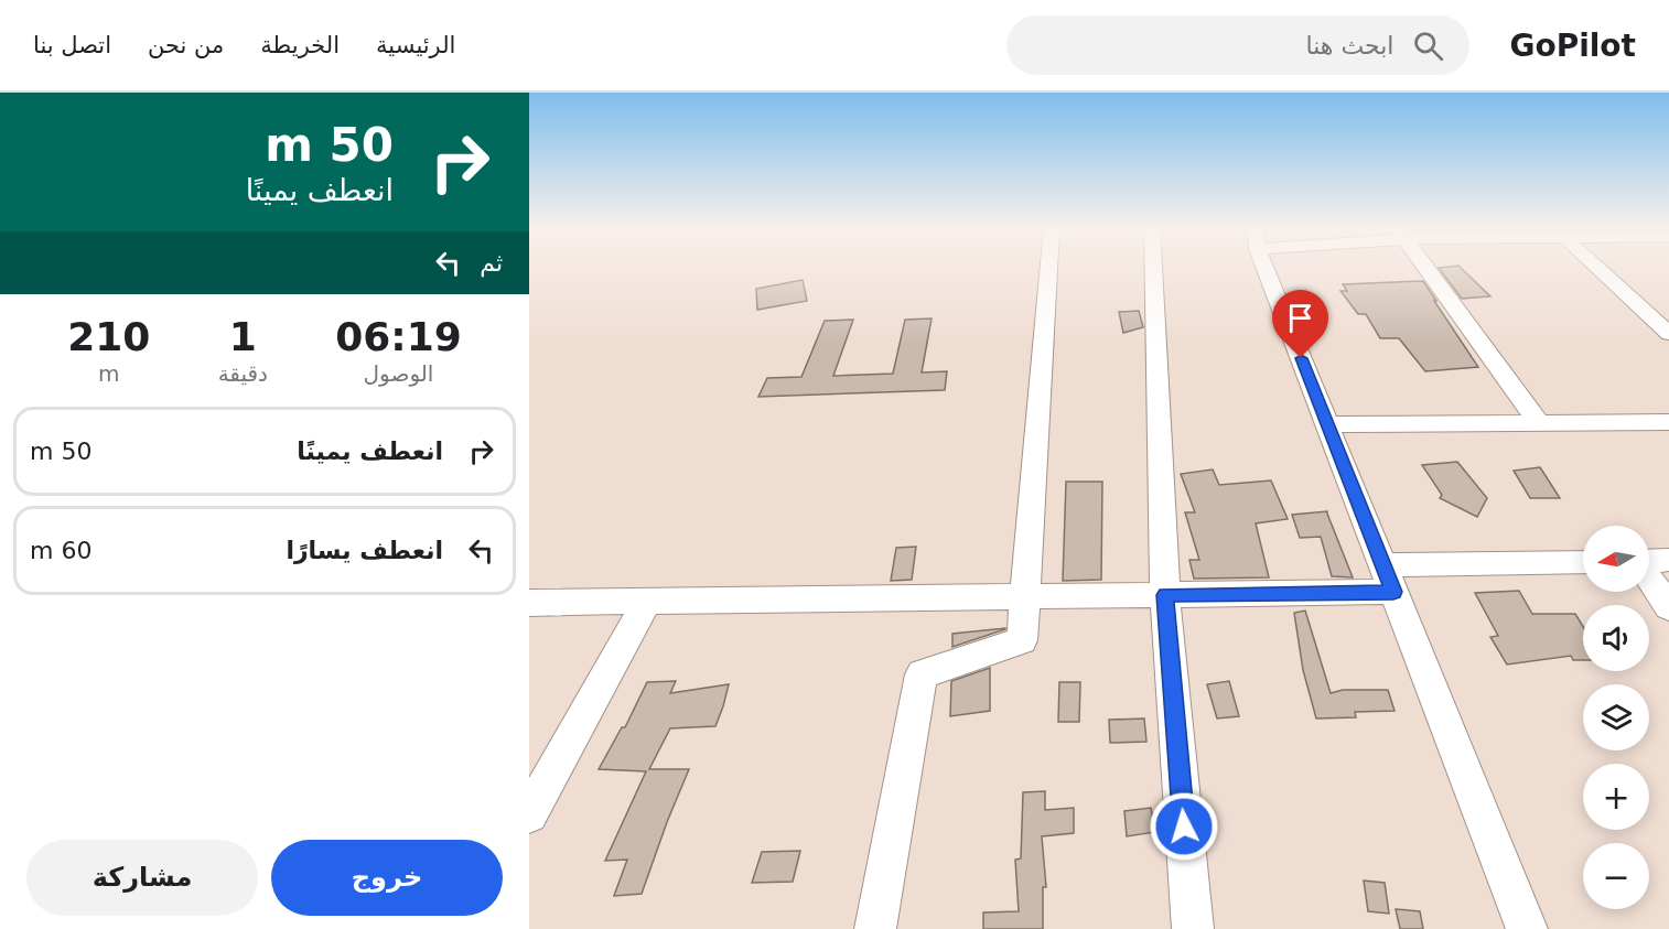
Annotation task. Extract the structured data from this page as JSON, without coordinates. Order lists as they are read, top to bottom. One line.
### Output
{"north":"left","page":{"header":"GoPilot","search":"ابحث هنا","nav":["الرئيسية","الخريطة","من نحن","اتصل بنا"],"turn":["50 m","انعطف يمينًا"],"then":"ثم","eta":["06:19","الوصول","1","دقيقة","210","m"],"list":[{"name":"انعطف يمينًا","value":"50 m"},{"name":"انعطف يسارًا","value":"60 m"}],"map_buttons":["+","−"],"buttons":["خروج","مشاركة"]}}
